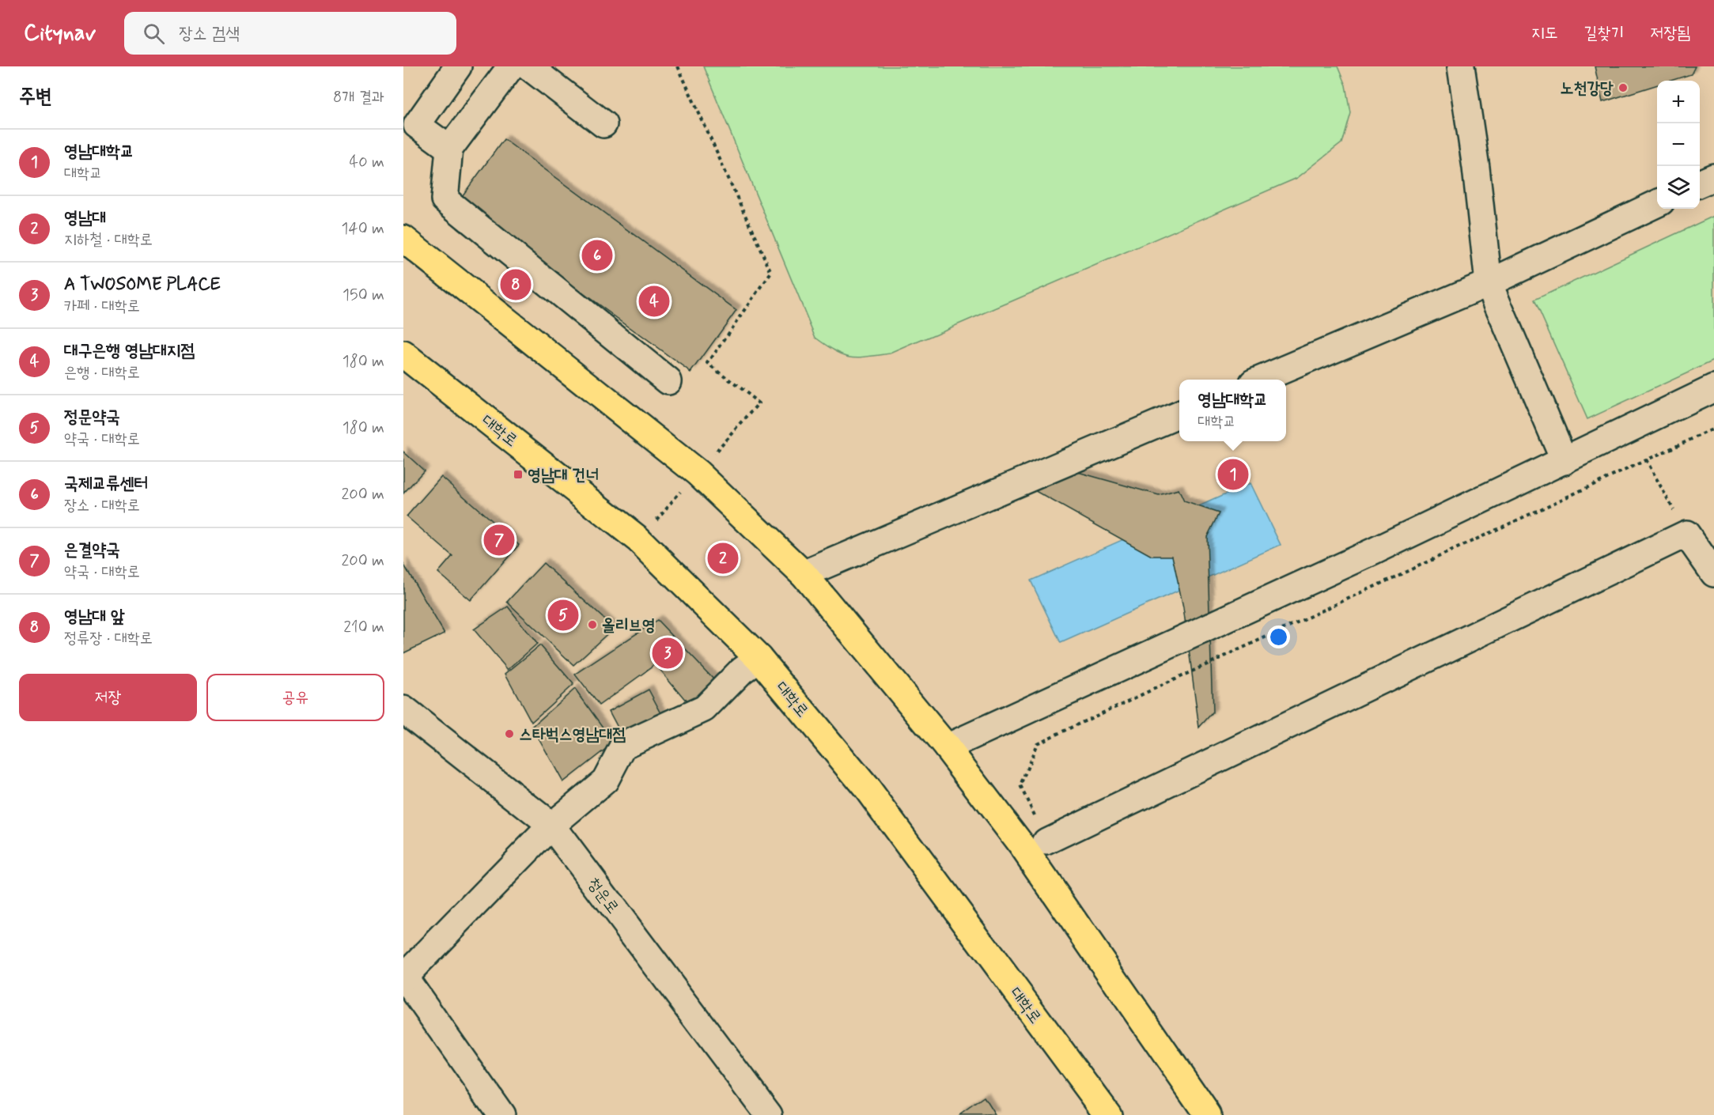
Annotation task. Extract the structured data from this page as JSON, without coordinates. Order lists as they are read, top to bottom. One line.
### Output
{"streets":{"main road":["대학로"],"street":["청운로"]},"places":{"other":["노천강당","올리브영","스타벅스영남대점"],"transit":["영남대 건너"]},"page":{"header":"Citynav","search":"장소 검색","nav":["지도","길찾기","저장됨"],"heading":["주변","8개 결과"],"map_buttons":["+","−"],"list":[{"mark":"1","name":"영남대학교","note":"대학교","value":"40 m"},{"mark":"2","name":"영남대","note":"지하철 · 대학로","value":"140 m"},{"mark":"3","name":"A TWOSOME PLACE","note":"카페 · 대학로","value":"150 m"},{"mark":"4","name":"대구은행 영남대지점","note":"은행 · 대학로","value":"180 m"},{"mark":"5","name":"정문약국","note":"약국 · 대학로","value":"180 m"},{"mark":"6","name":"국제교류센터","note":"장소 · 대학로","value":"200 m"},{"mark":"7","name":"은결약국","note":"약국 · 대학로","value":"200 m"},{"mark":"8","name":"영남대 앞","note":"정류장 · 대학로","value":"210 m"}],"pins":["6","8","4","1","7","2","5","3"],"popup":["영남대학교","대학교"],"buttons":["저장","공유"]}}
